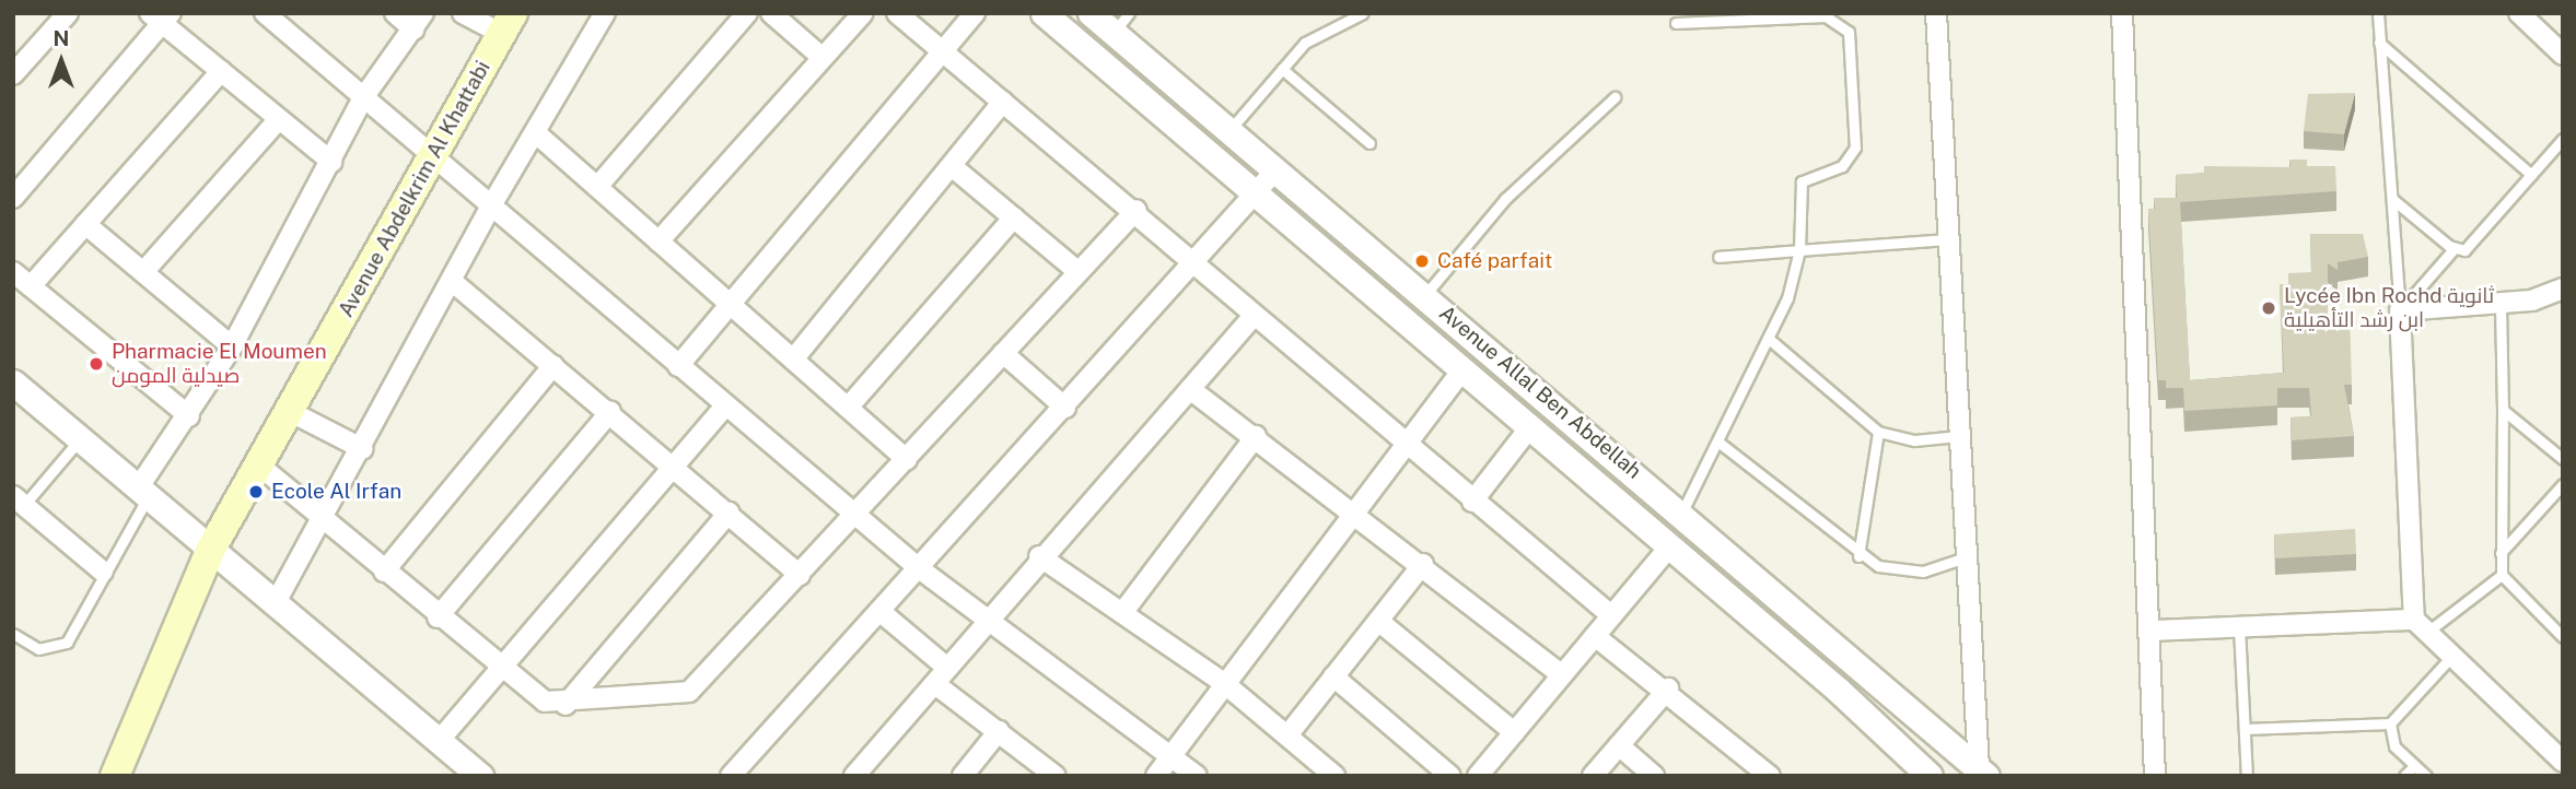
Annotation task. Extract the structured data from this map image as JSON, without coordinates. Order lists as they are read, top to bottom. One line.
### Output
{"streets":{"main road":["Avenue Abdelkrim Al Khattabi"],"street":["Avenue Allal Ben Abdellah"]},"places":["Café parfait","Lycée Ibn Rochd ثانوية ابن رشد التأهيلية","Pharmacie El Moumen صيدلية المومن","Ecole Al Irfan"],"north":"top"}
